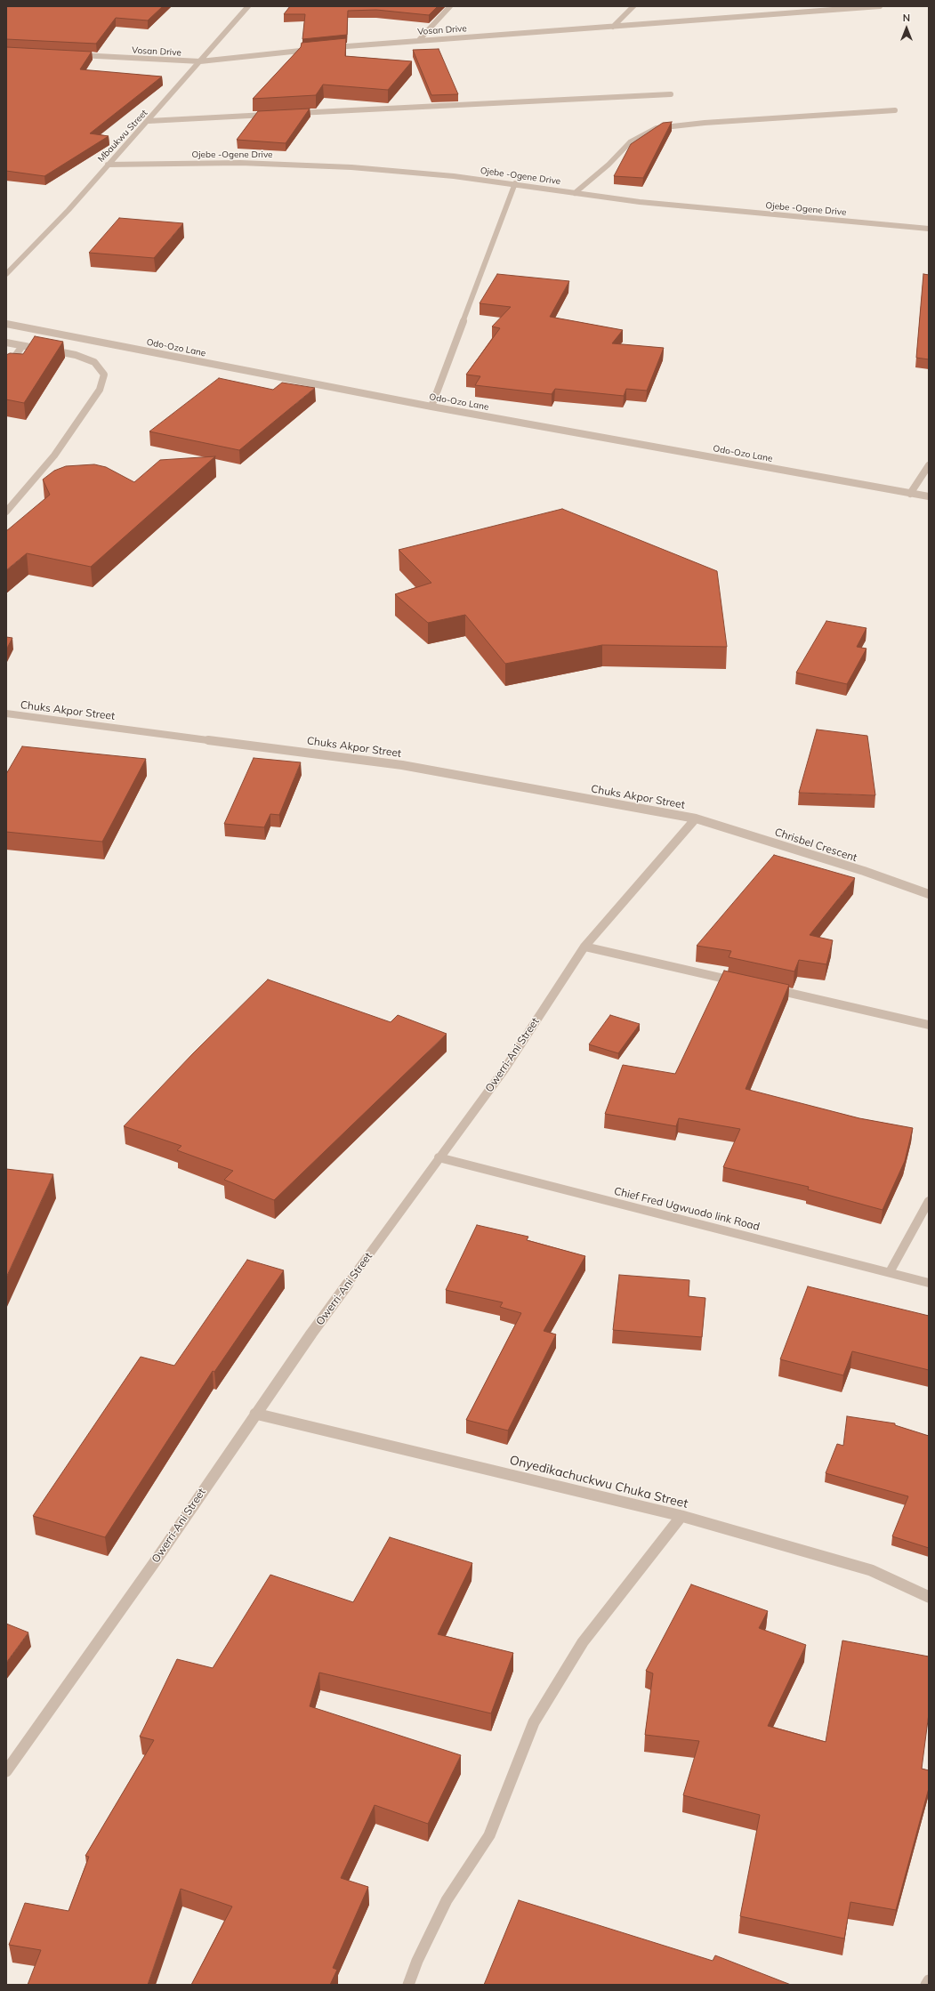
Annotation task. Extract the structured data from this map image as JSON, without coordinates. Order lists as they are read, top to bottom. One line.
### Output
{"streets":{"street":["Vosan Drive","Mbaukwu Street","Ojebe -Ogene Drive","Odo-Ozo Lane","Chuks Akpor Street","Chrisbel Crescent","Owerri-Ani Street","Chief Fred Ugwuodo link Road","Onyedikachuckwu Chuka Street"]},"crossings":[["Vosan Drive","Mbaukwu Street"],["Mbaukwu Street","Ojebe -Ogene Drive"],["Chuks Akpor Street","Chrisbel Crescent"],["Chuks Akpor Street","Owerri-Ani Street"],["Chrisbel Crescent","Owerri-Ani Street"],["Owerri-Ani Street","Chief Fred Ugwuodo link Road"],["Owerri-Ani Street","Onyedikachuckwu Chuka Street"]],"north":"top"}
